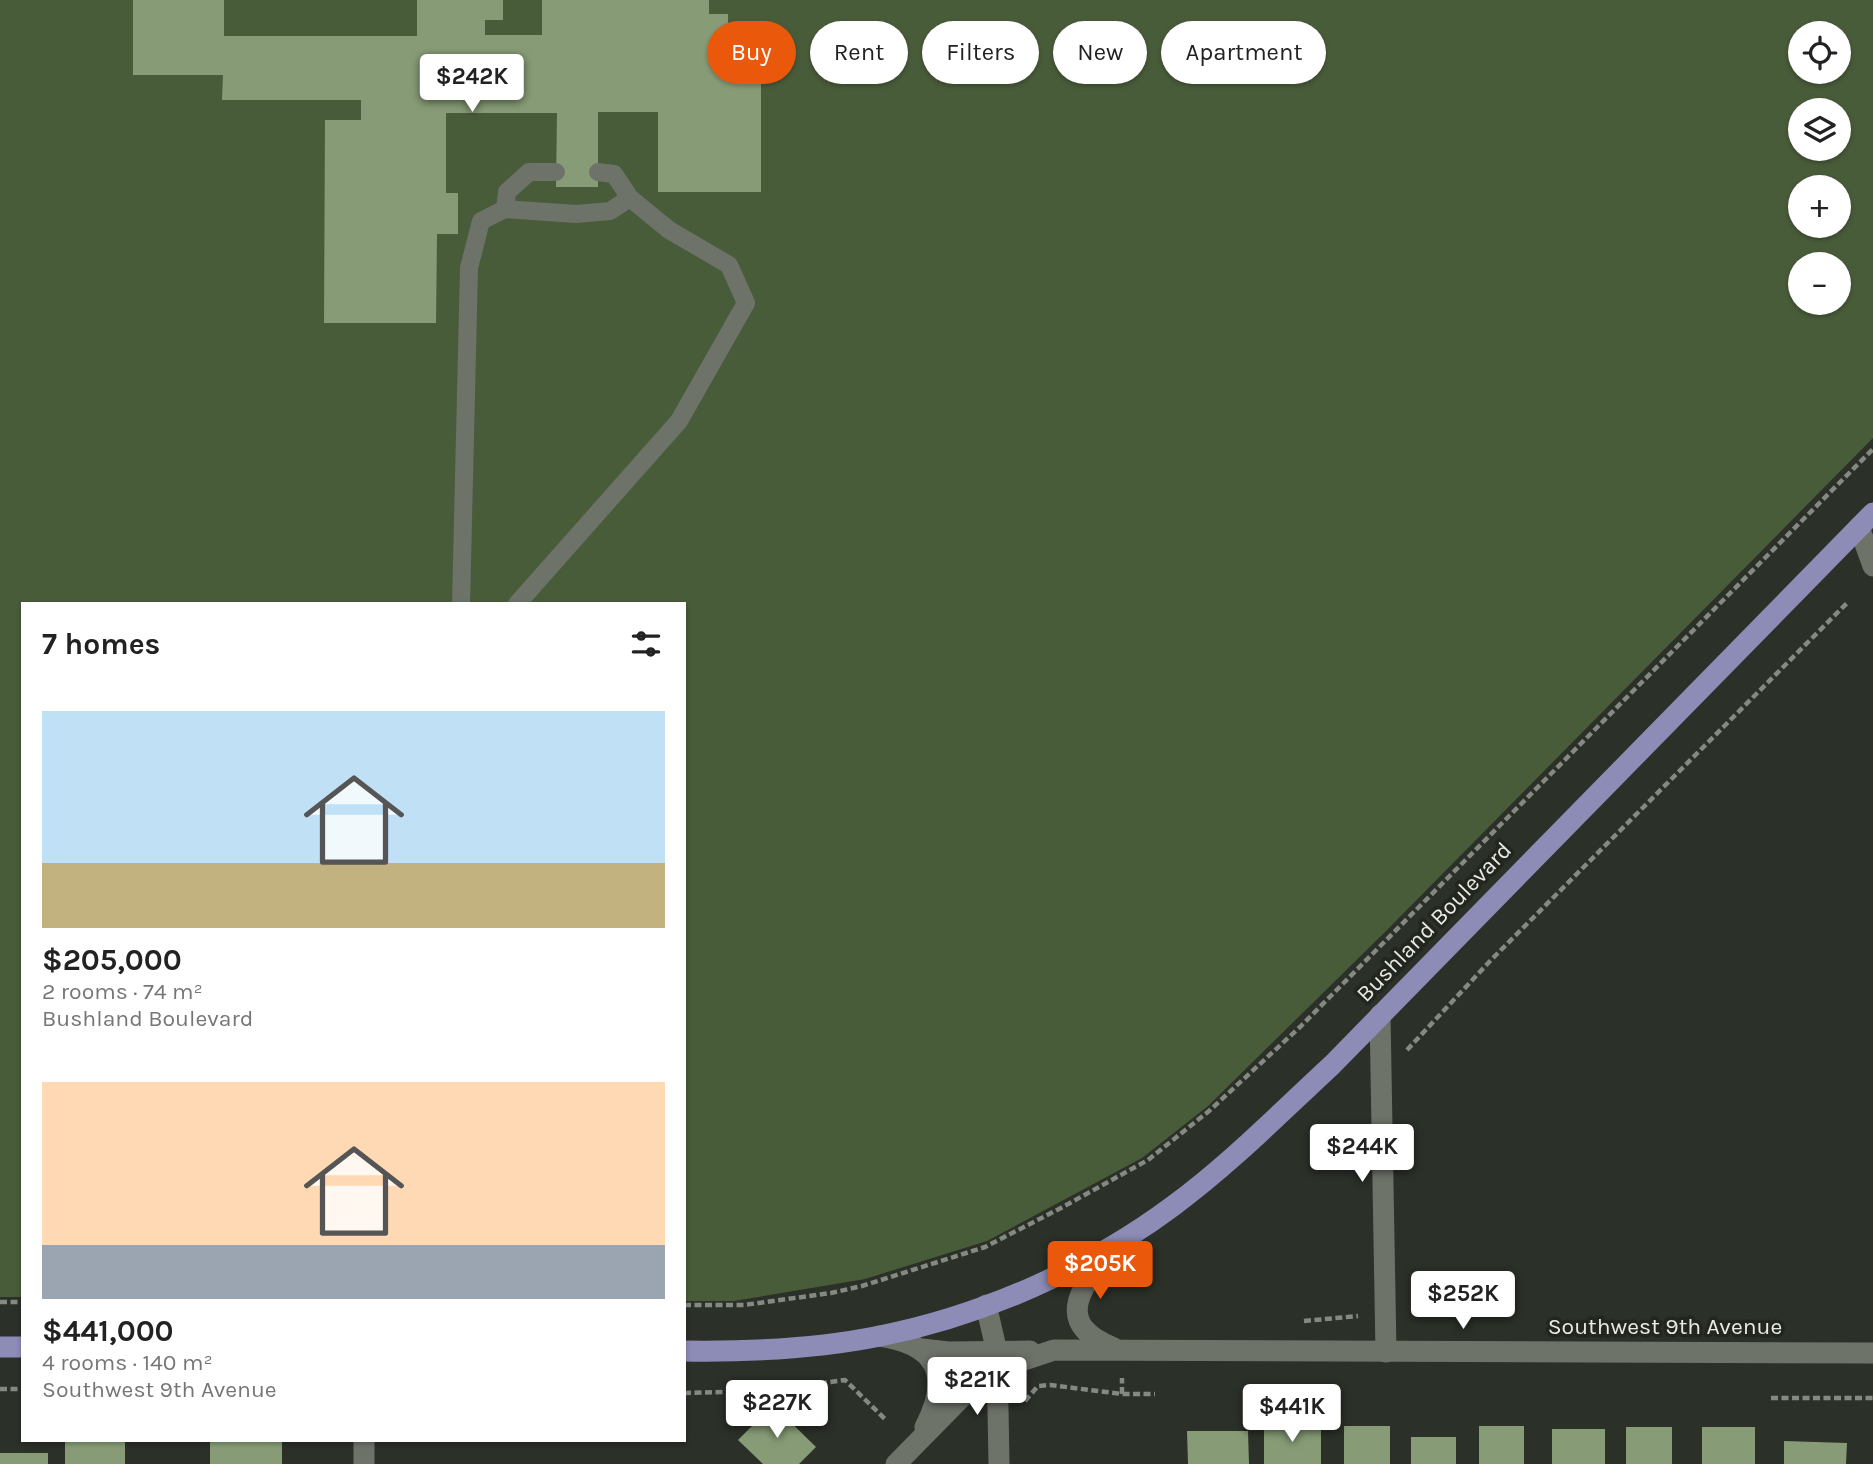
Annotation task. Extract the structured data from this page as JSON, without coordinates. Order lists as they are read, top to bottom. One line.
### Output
{"streets":{"main road":["Bushland Boulevard"],"street":["Southwest 9th Avenue"]},"page":{"map_buttons":["+","−"],"chip":["Buy","Rent","Filters","New","Apartment"],"price":["$242K","$244K","$205K","$252K","$221K","$227K","$441K"],"heading":"7 homes","list":[{"name":"$205,000","note":"2 rooms · 74 m² · Bushland Boulevard"},{"name":"$441,000","note":"4 rooms · 140 m² · Southwest 9th Avenue"}]}}
